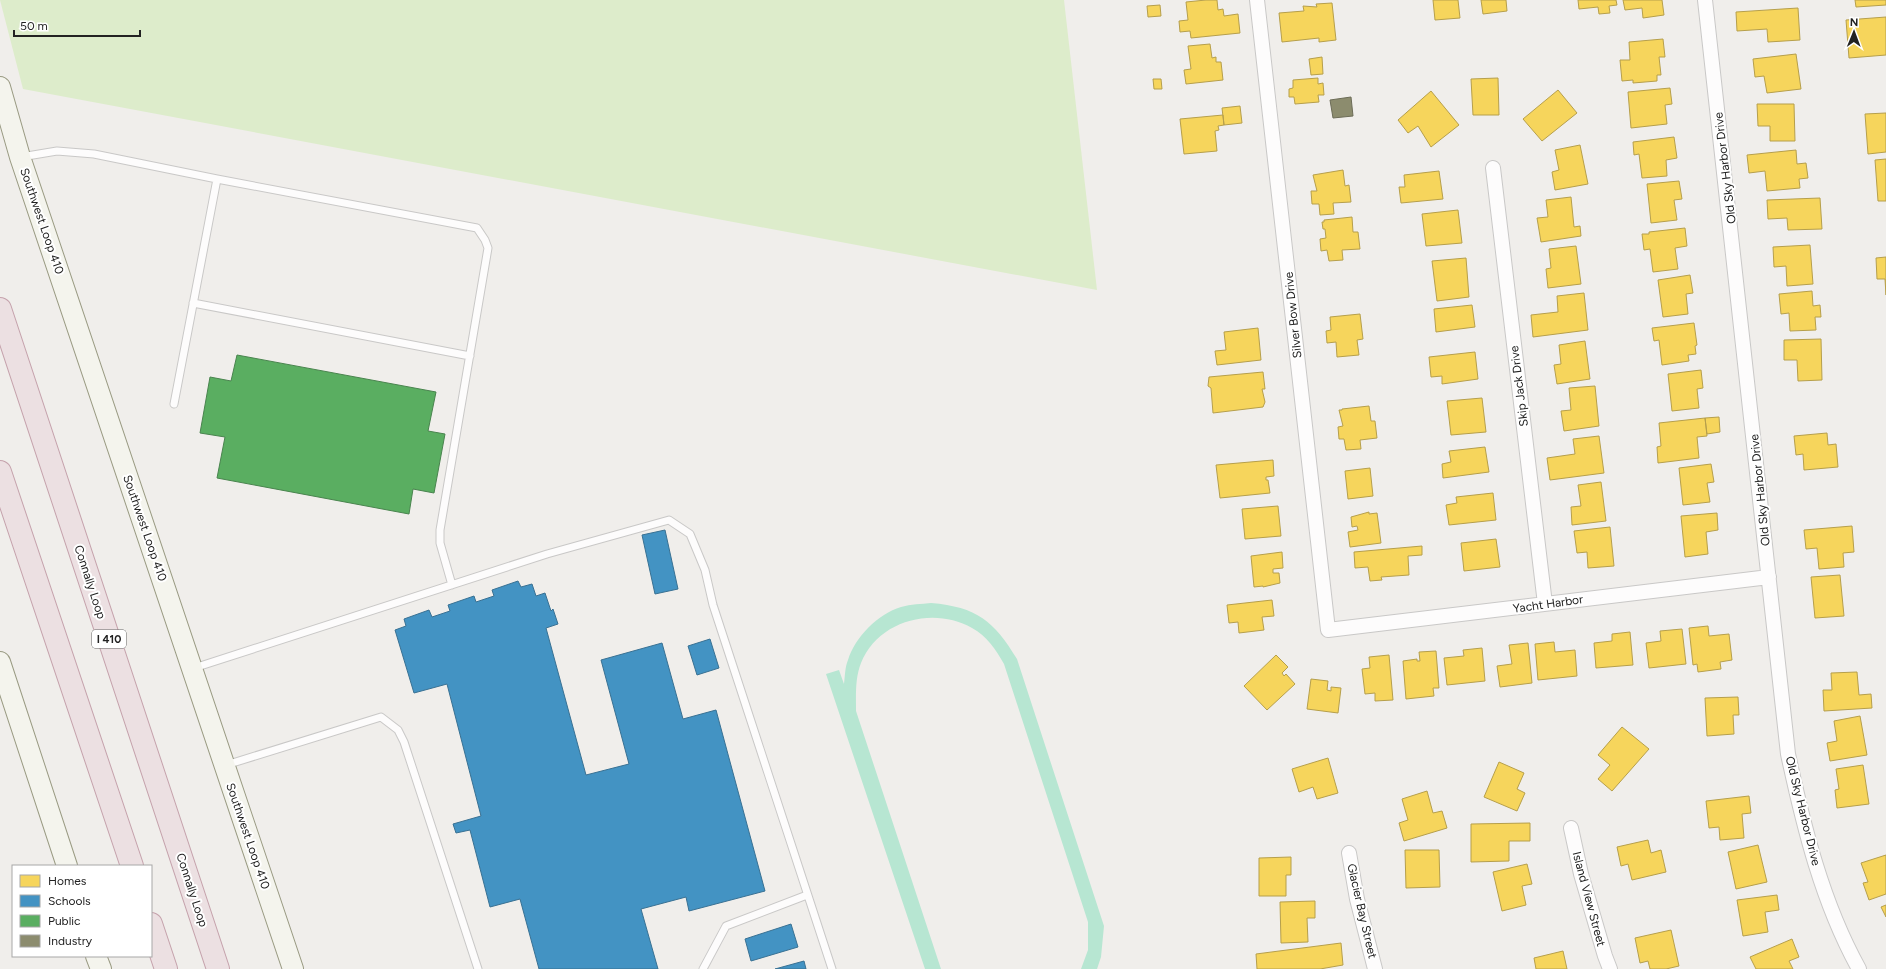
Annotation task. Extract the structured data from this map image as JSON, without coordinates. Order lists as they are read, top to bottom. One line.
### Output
{"streets":{"highway":["Connally Loop","I 410"],"main road":["Southwest Loop 410"],"street":["Old Sky Harbor Drive","Silver Bow Drive","Skip Jack Drive","Yacht Harbor","Island View Street","Glacier Bay Street"]},"crossings":[["Old Sky Harbor Drive","Yacht Harbor"],["Silver Bow Drive","Yacht Harbor"],["Skip Jack Drive","Yacht Harbor"]],"legend":["Homes","Schools","Public","Industry"],"scale_bar":"50 m","north":"top"}
